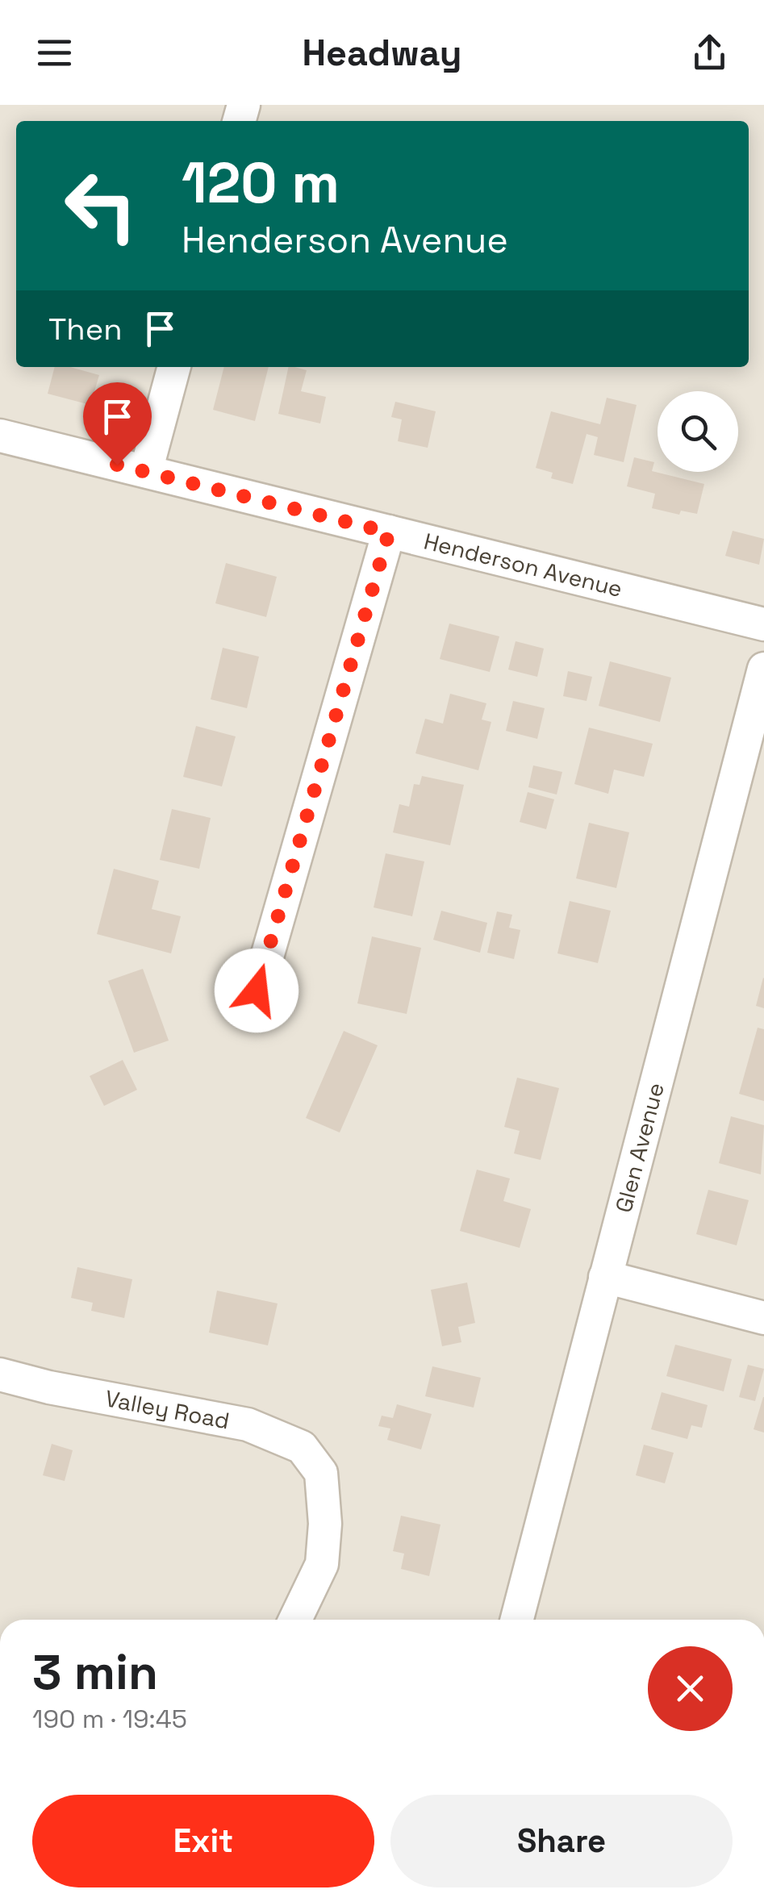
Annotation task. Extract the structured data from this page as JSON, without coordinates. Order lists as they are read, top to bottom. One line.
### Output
{"streets":{"street":["Henderson Avenue","Glen Avenue","Valley Road"]},"page":{"header":"Headway","turn":["120 m","Henderson Avenue"],"then":"Then","heading":["3 min","190 m · 19:45"],"buttons":["Exit","Share"]}}
